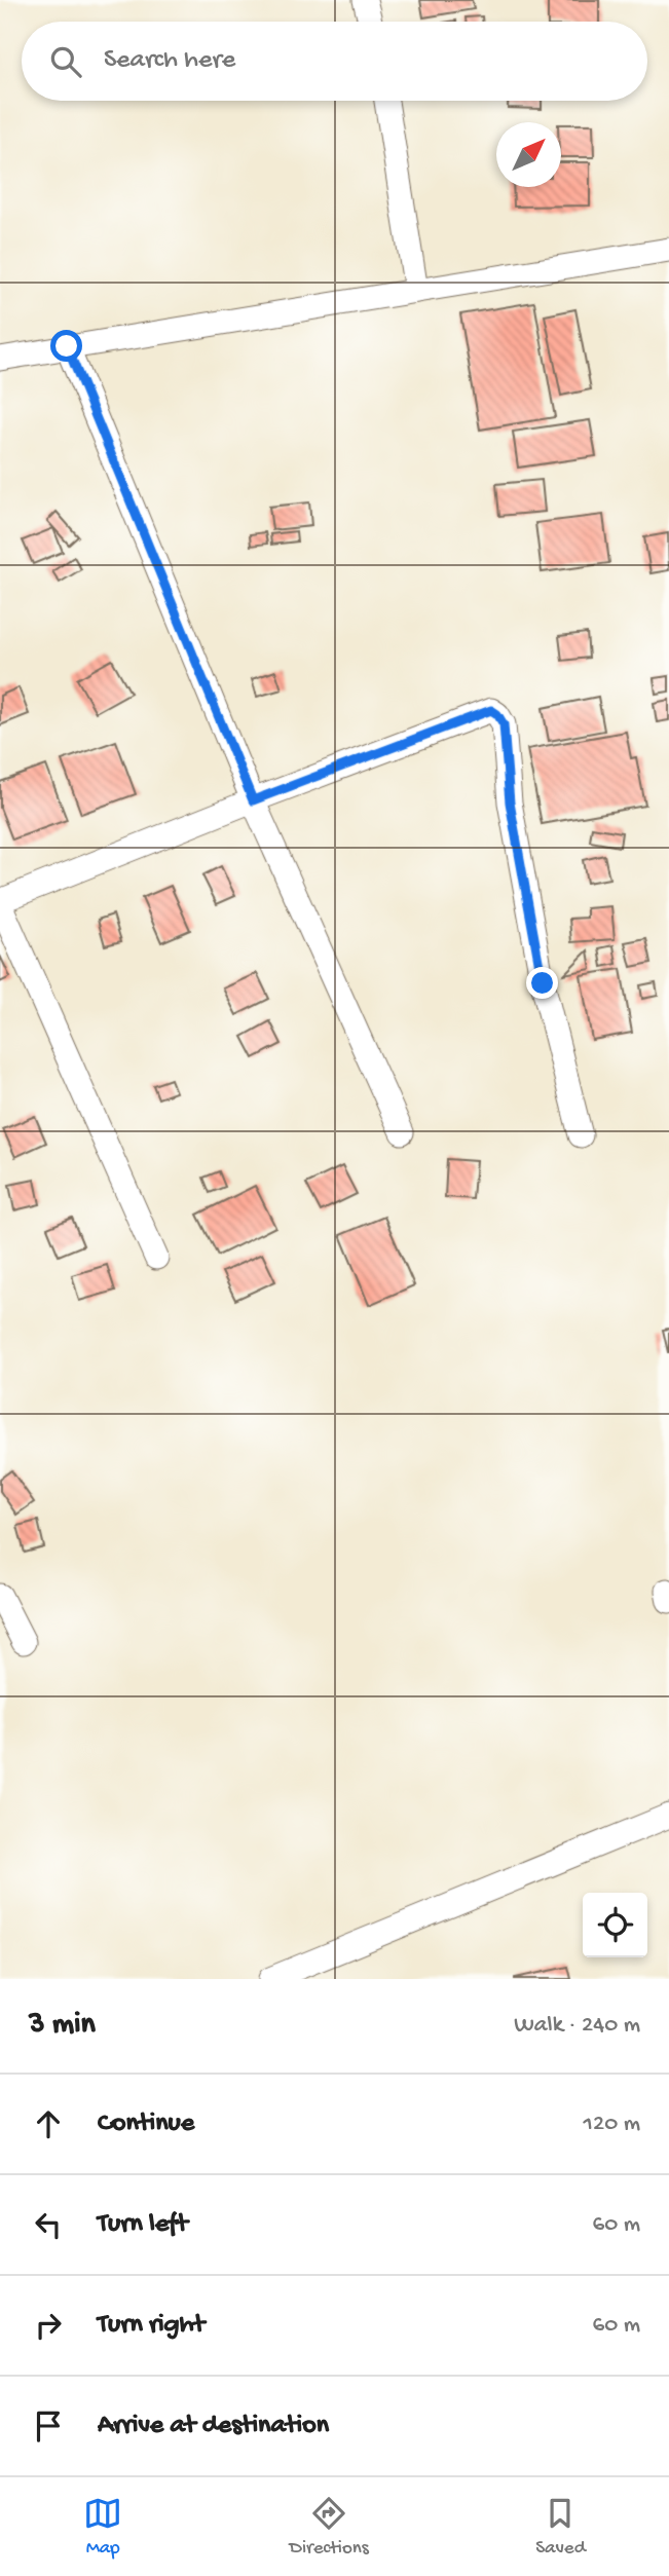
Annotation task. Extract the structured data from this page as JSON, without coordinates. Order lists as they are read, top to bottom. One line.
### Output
{"north":"top right","page":{"search":"Search here","heading":["3 min","Walk · 240 m"],"list":[["Continue","120 m"],["Turn left","60 m"],["Turn right","60 m"],"Arrive at destination"],"nav":["Map","Directions","Saved"]}}
